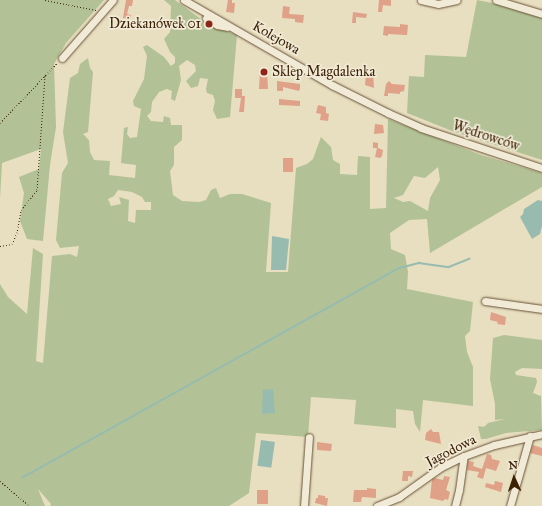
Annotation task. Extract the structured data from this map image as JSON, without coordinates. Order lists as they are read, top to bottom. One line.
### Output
{"streets":{"street":["Kolejowa","Wędrowców","Jagodowa"]},"crossings":[["Kolejowa","Wędrowców"]],"places":["Dziekanówek 01","Sklep Magdalenka"],"north":"top"}
